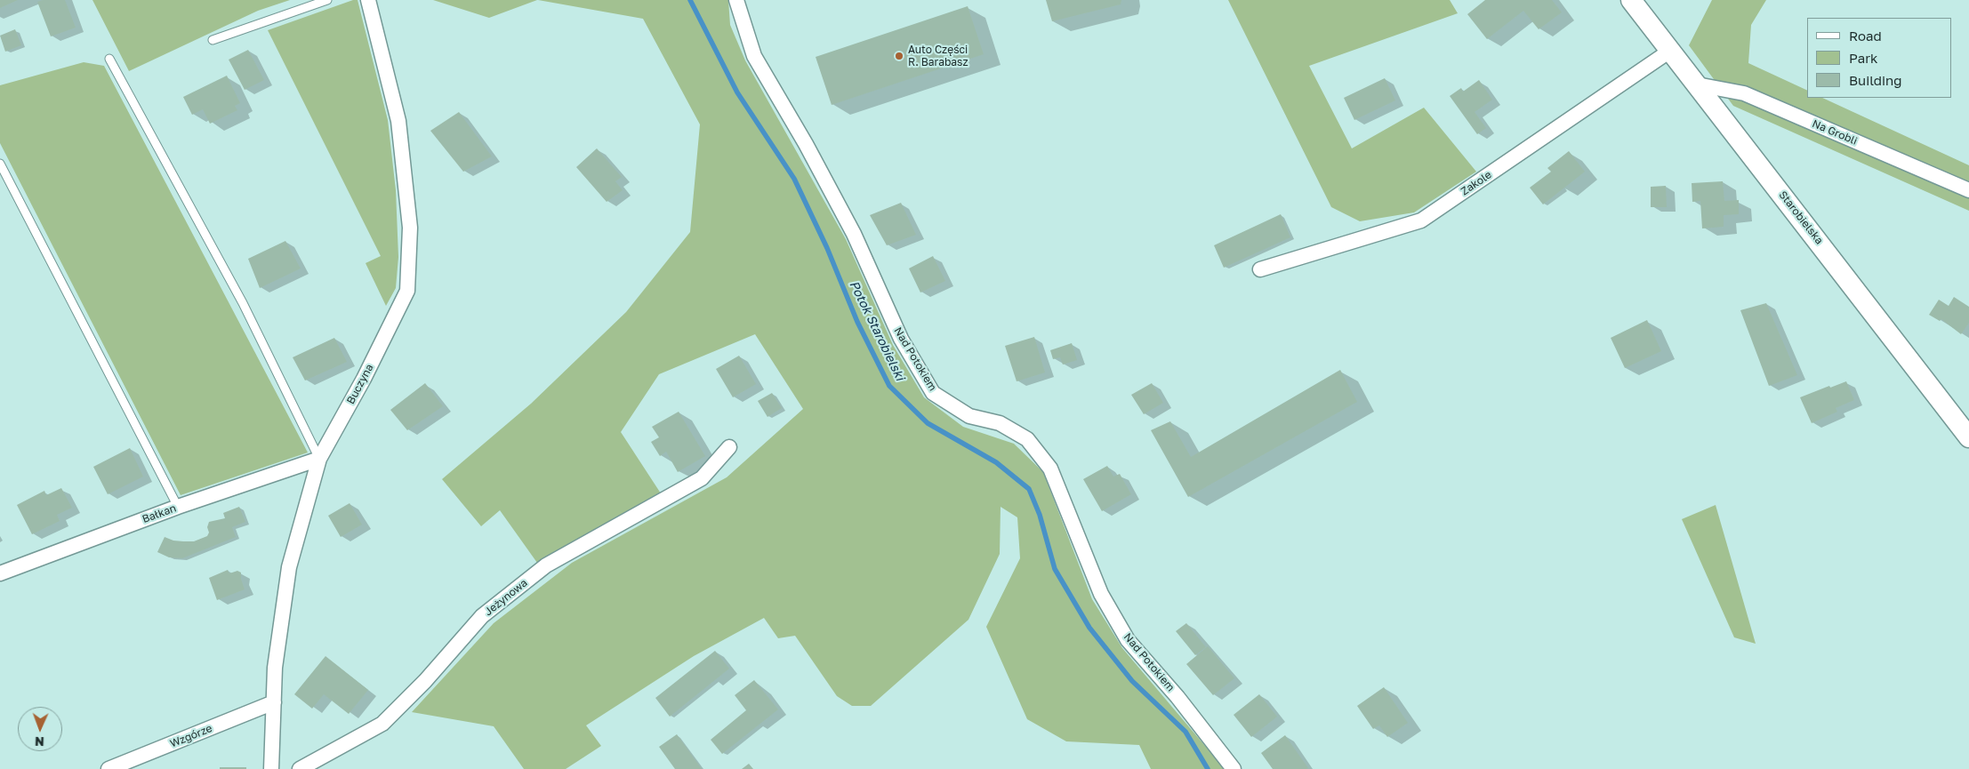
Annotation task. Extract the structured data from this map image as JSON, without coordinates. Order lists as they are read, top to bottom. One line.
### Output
{"streets":{"street":["Na Grobli","Zakole","Starobielska","Nad Potokiem","Buczyna","Bałkan","Jeżynowa","Wzgórze"]},"crossings":[["Na Grobli","Starobielska"],["Zakole","Starobielska"],["Buczyna","Bałkan"],["Buczyna","Wzgórze"]],"water":["Potok Starobielski"],"places":["Auto Części R. Barabasz"],"legend":["Road","Park","Building"],"north":"bottom"}
